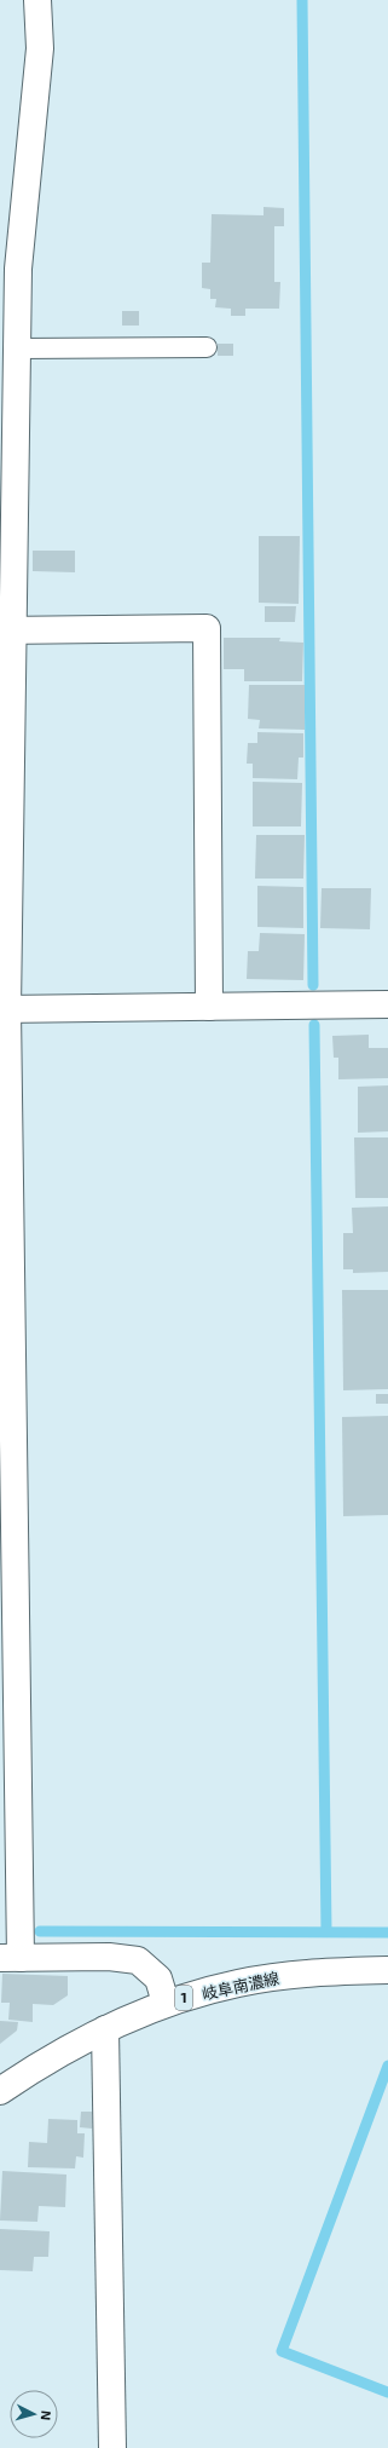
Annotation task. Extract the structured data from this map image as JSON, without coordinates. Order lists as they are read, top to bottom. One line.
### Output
{"streets":{"street":["岐阜南濃線","1"]},"north":"right"}
